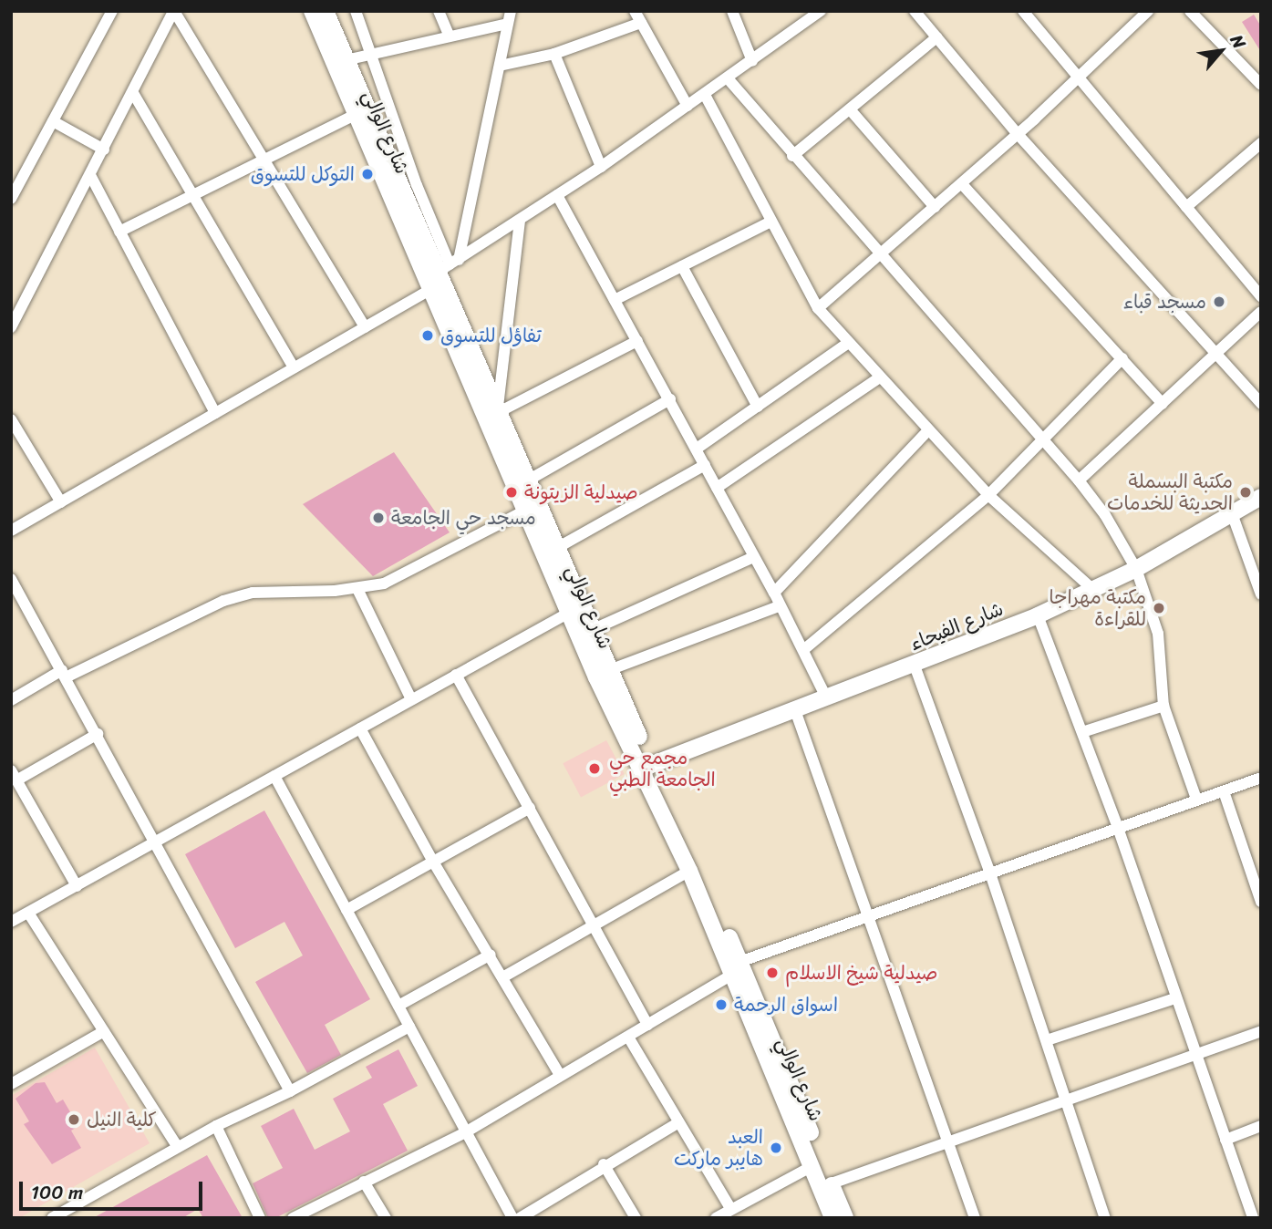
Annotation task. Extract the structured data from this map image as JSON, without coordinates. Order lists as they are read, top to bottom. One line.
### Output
{"streets":{"street":["شارع الوالي","شارع الفيحاء"]},"crossings":[["شارع الوالي","شارع الفيحاء"]],"places":["التوكل للتسوق","مسجد قباء","تفاؤل للتسوق","صيدلية الزيتونة","مكتبة البسملة الحديثة للخدمات","مسجد حي الجامعة","مكتبة مهراجا للقراءة","مجمع حي الجامعة الطبي","صيدلية شيخ الاسلام","اسواق الرحمة","كلية النيل","العبد هايبر ماركت"],"scale_bar":"100 m","north":"top right"}
